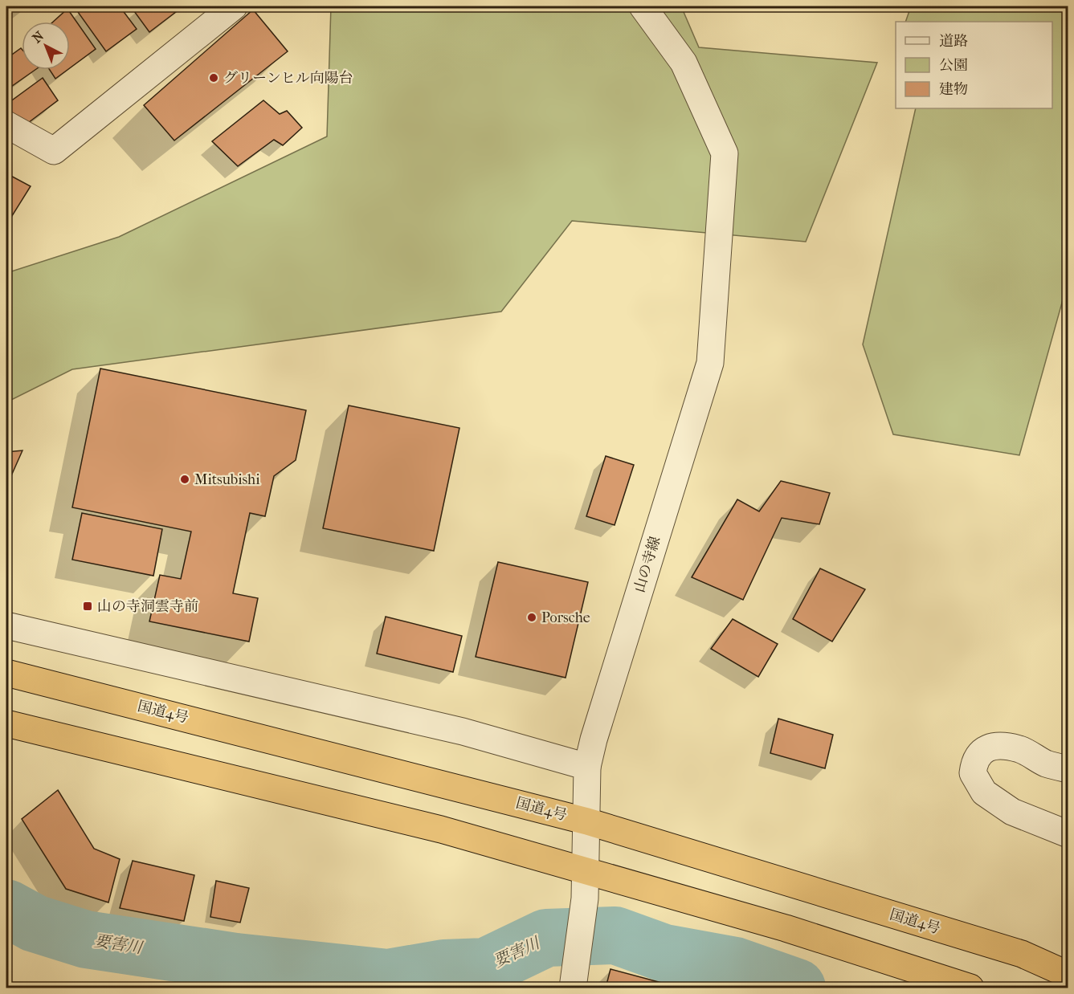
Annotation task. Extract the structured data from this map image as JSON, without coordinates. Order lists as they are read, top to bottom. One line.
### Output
{"streets":{"highway":["国道4号"],"street":["山の寺線"]},"crossings":[["山の寺線","国道4号"]],"water":["要害川"],"places":{"other":["グリーンヒル向陽台","Mitsubishi","Porsche"],"transit":["山の寺洞雲寺前"]},"legend":["道路","公園","建物"],"north":"top left"}
